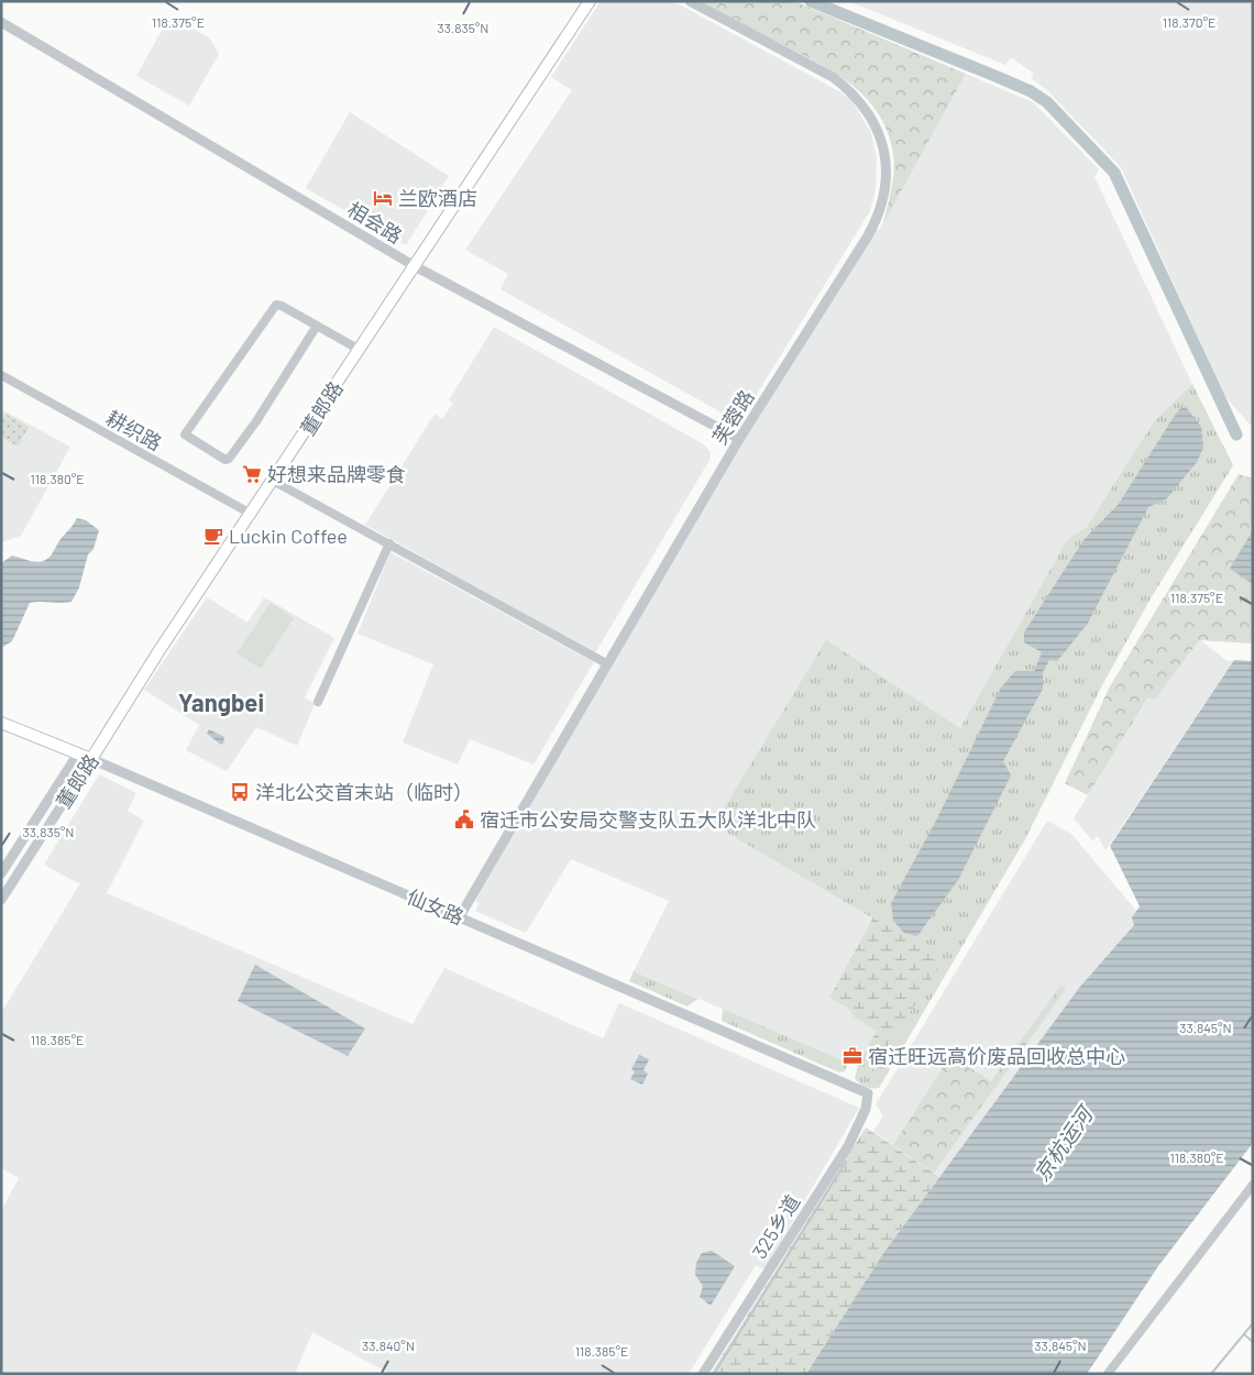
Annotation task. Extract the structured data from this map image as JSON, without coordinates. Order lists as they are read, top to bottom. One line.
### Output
{"streets":{"main road":["董郎路","仙女路"],"street":["相会路","芙蓉路","耕织路","325乡道"]},"crossings":[["相会路","董郎路"],["相会路","芙蓉路"],["董郎路","耕织路"],["董郎路","仙女路"],["芙蓉路","仙女路"],["仙女路","325乡道"]],"districts":["Yangbei"],"water":["京杭运河"],"places":{"hotel":["兰欧酒店"],"supermarket":["好想来品牌零食"],"cafe":["Luckin Coffee"],"bus stop":["洋北公交首末站（临时）"],"public building":["宿迁市公安局交警支队五大队洋北中队"],"office":["宿迁旺远高价废品回收总中心"]},"coordinates":["118.370°E","118.375°E","33.835°N","118.380°E","33.845°N","118.385°E","33.840°N"]}
